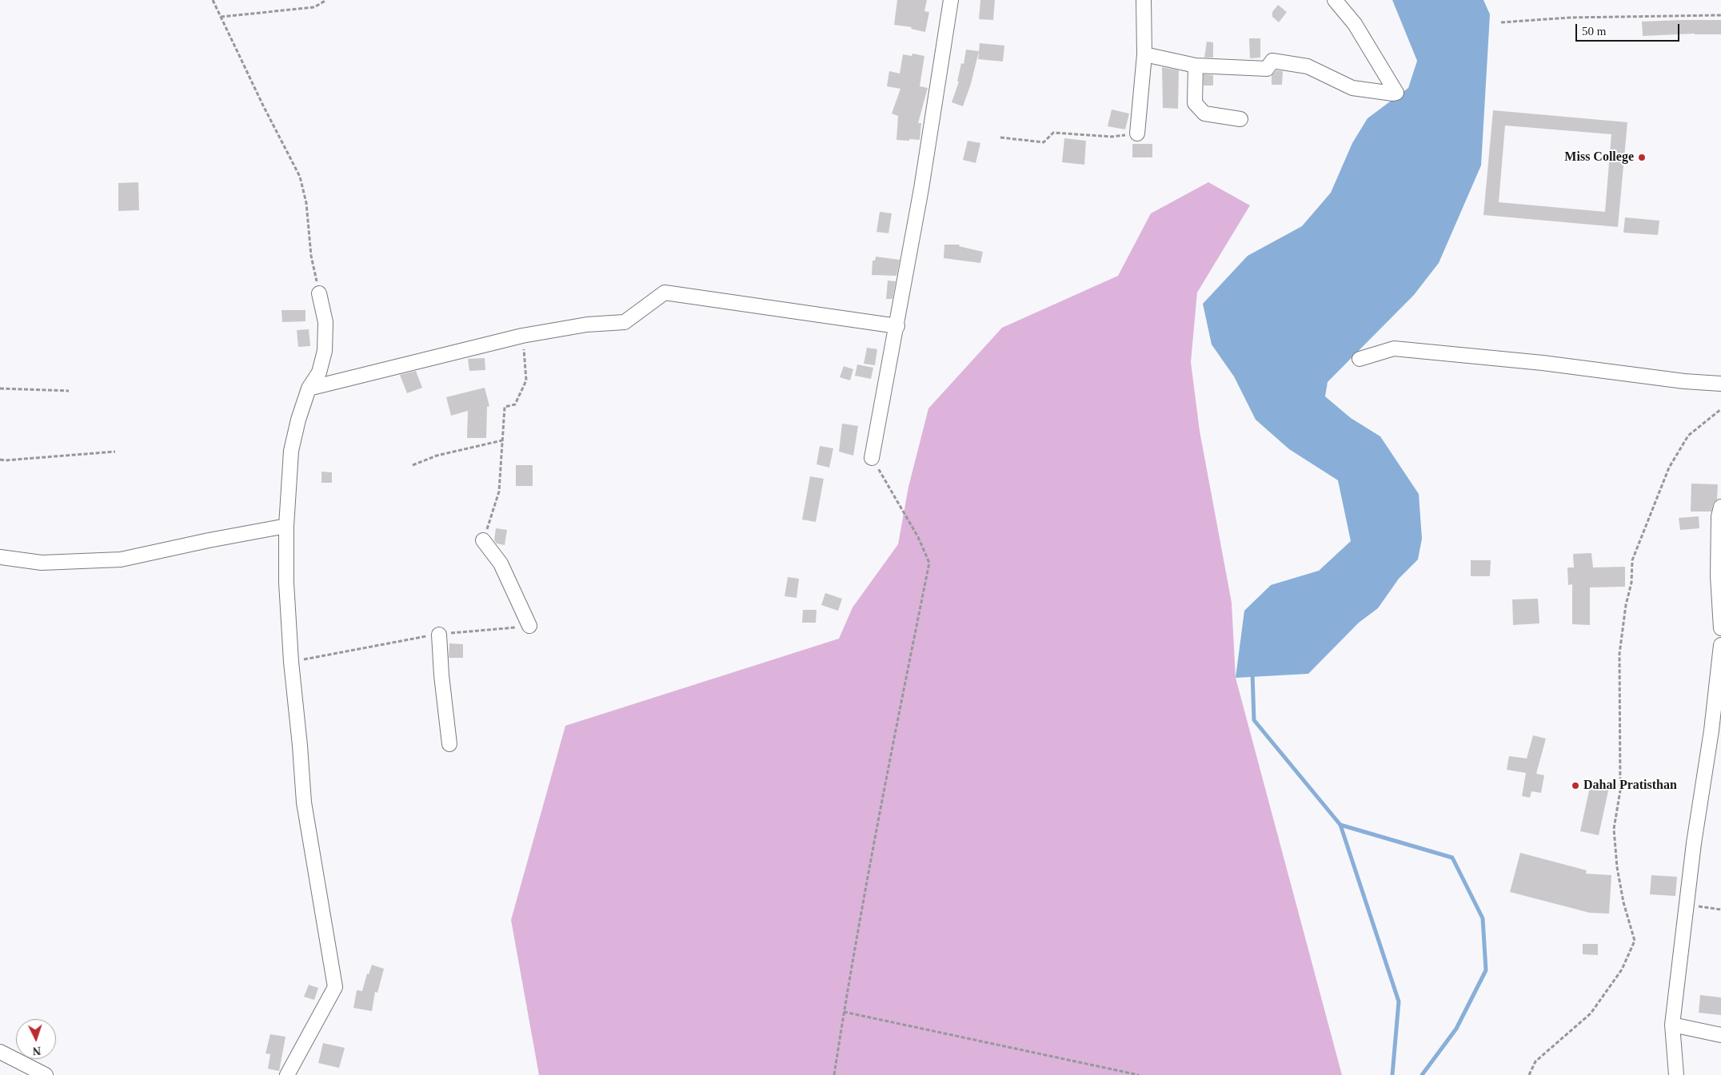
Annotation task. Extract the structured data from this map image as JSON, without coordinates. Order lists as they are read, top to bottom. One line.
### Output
{"places":["Miss College","Dahal Pratisthan"],"scale_bar":"50 m","north":"bottom"}
